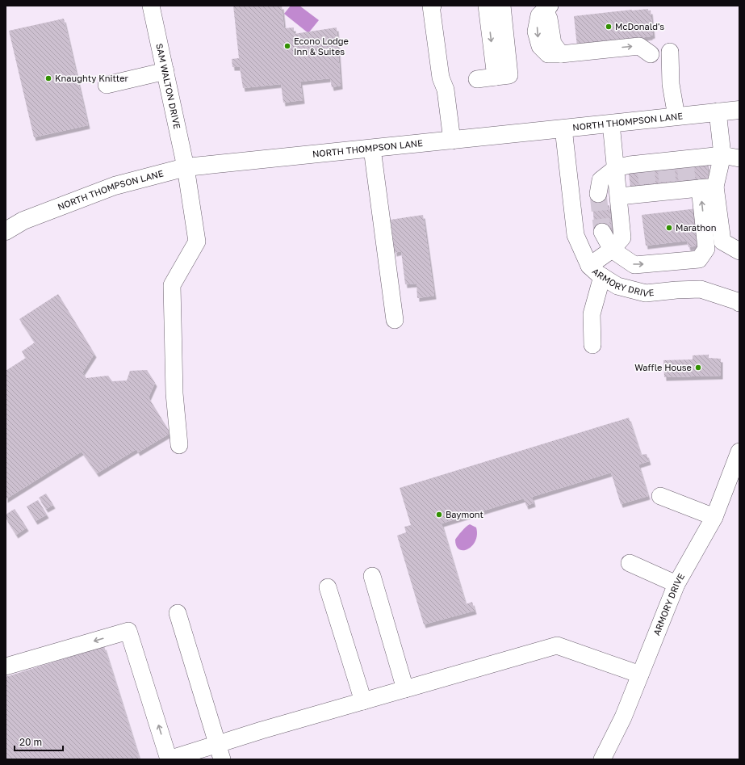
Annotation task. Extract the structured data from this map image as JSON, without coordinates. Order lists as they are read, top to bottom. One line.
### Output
{"streets":{"main road":["NORTH THOMPSON LANE"],"street":["SAM WALTON DRIVE","ARMORY DRIVE"]},"crossings":[["SAM WALTON DRIVE","NORTH THOMPSON LANE"],["NORTH THOMPSON LANE","ARMORY DRIVE"]],"places":["McDonald's","Econo Lodge Inn & Suites","Knaughty Knitter","Marathon","Waffle House","Baymont"],"scale_bar":"20 m"}
